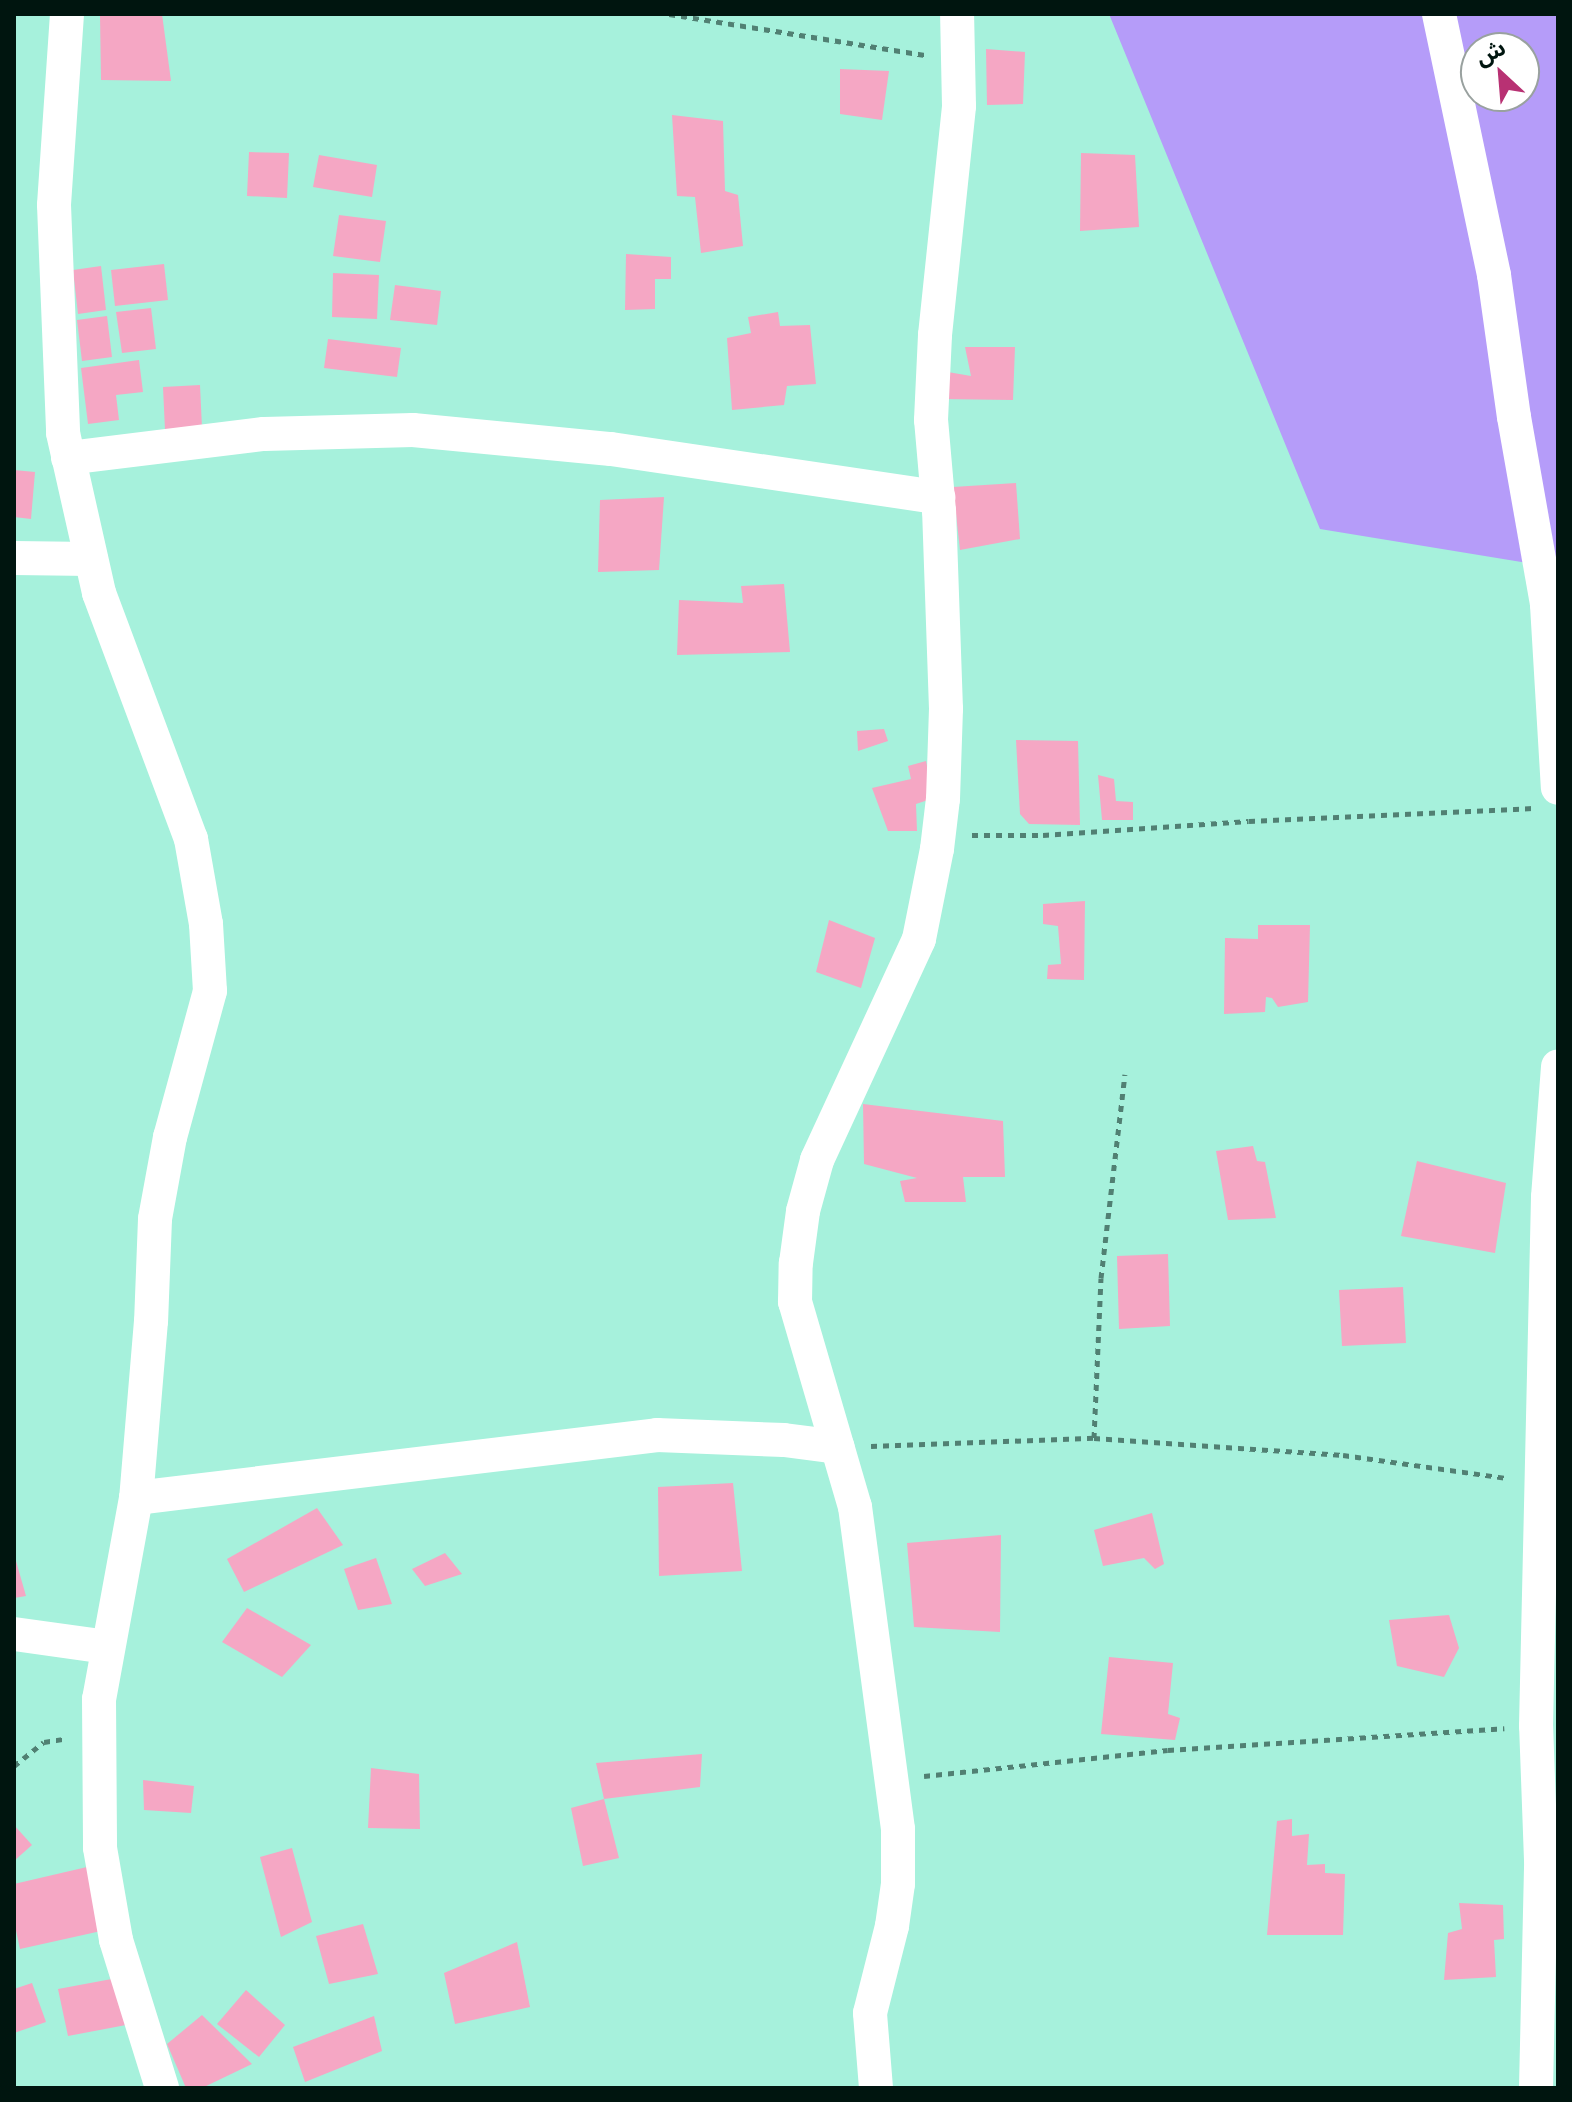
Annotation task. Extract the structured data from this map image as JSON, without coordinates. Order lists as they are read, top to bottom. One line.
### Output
{"north":"top left"}
